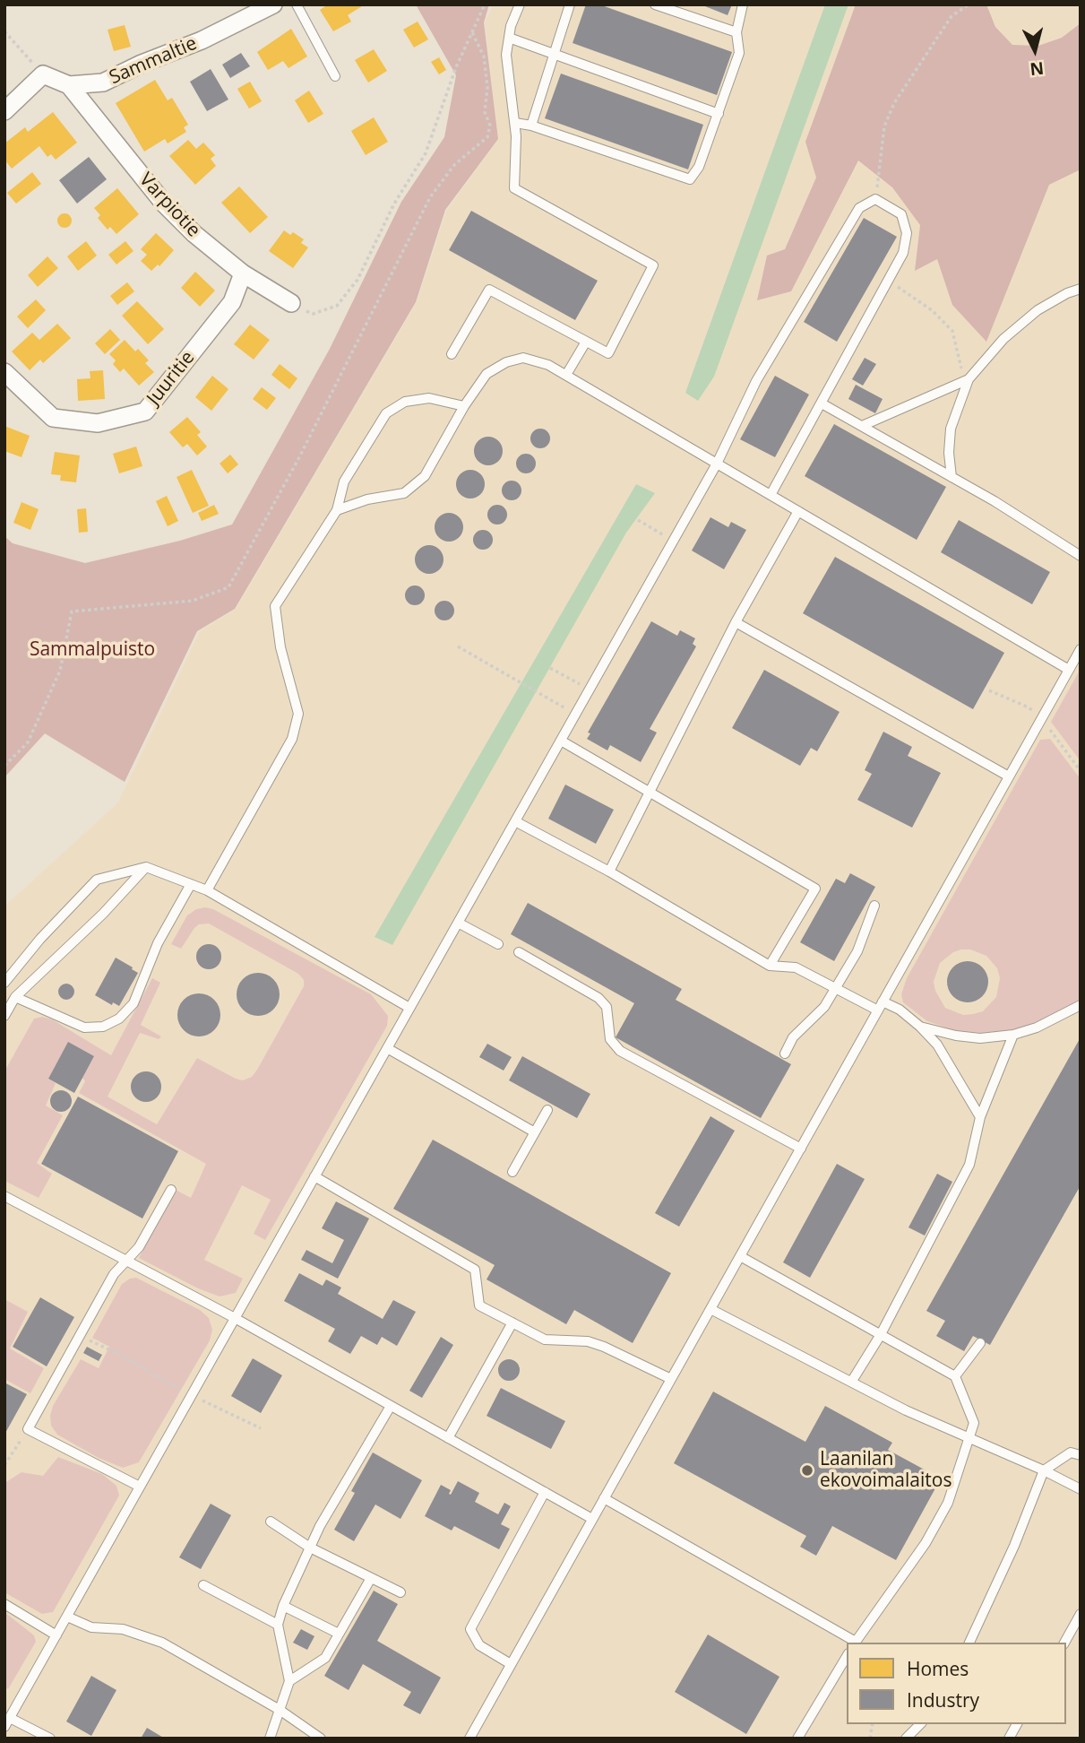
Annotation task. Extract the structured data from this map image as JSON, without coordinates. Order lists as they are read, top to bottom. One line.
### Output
{"streets":{"street":["Sammaltie","Varpiotie","Juuritie"]},"crossings":[["Sammaltie","Varpiotie"],["Varpiotie","Juuritie"]],"parks":["Sammalpuisto"],"places":["Laanilan ekovoimalaitos"],"legend":["Homes","Industry"],"north":"bottom"}
